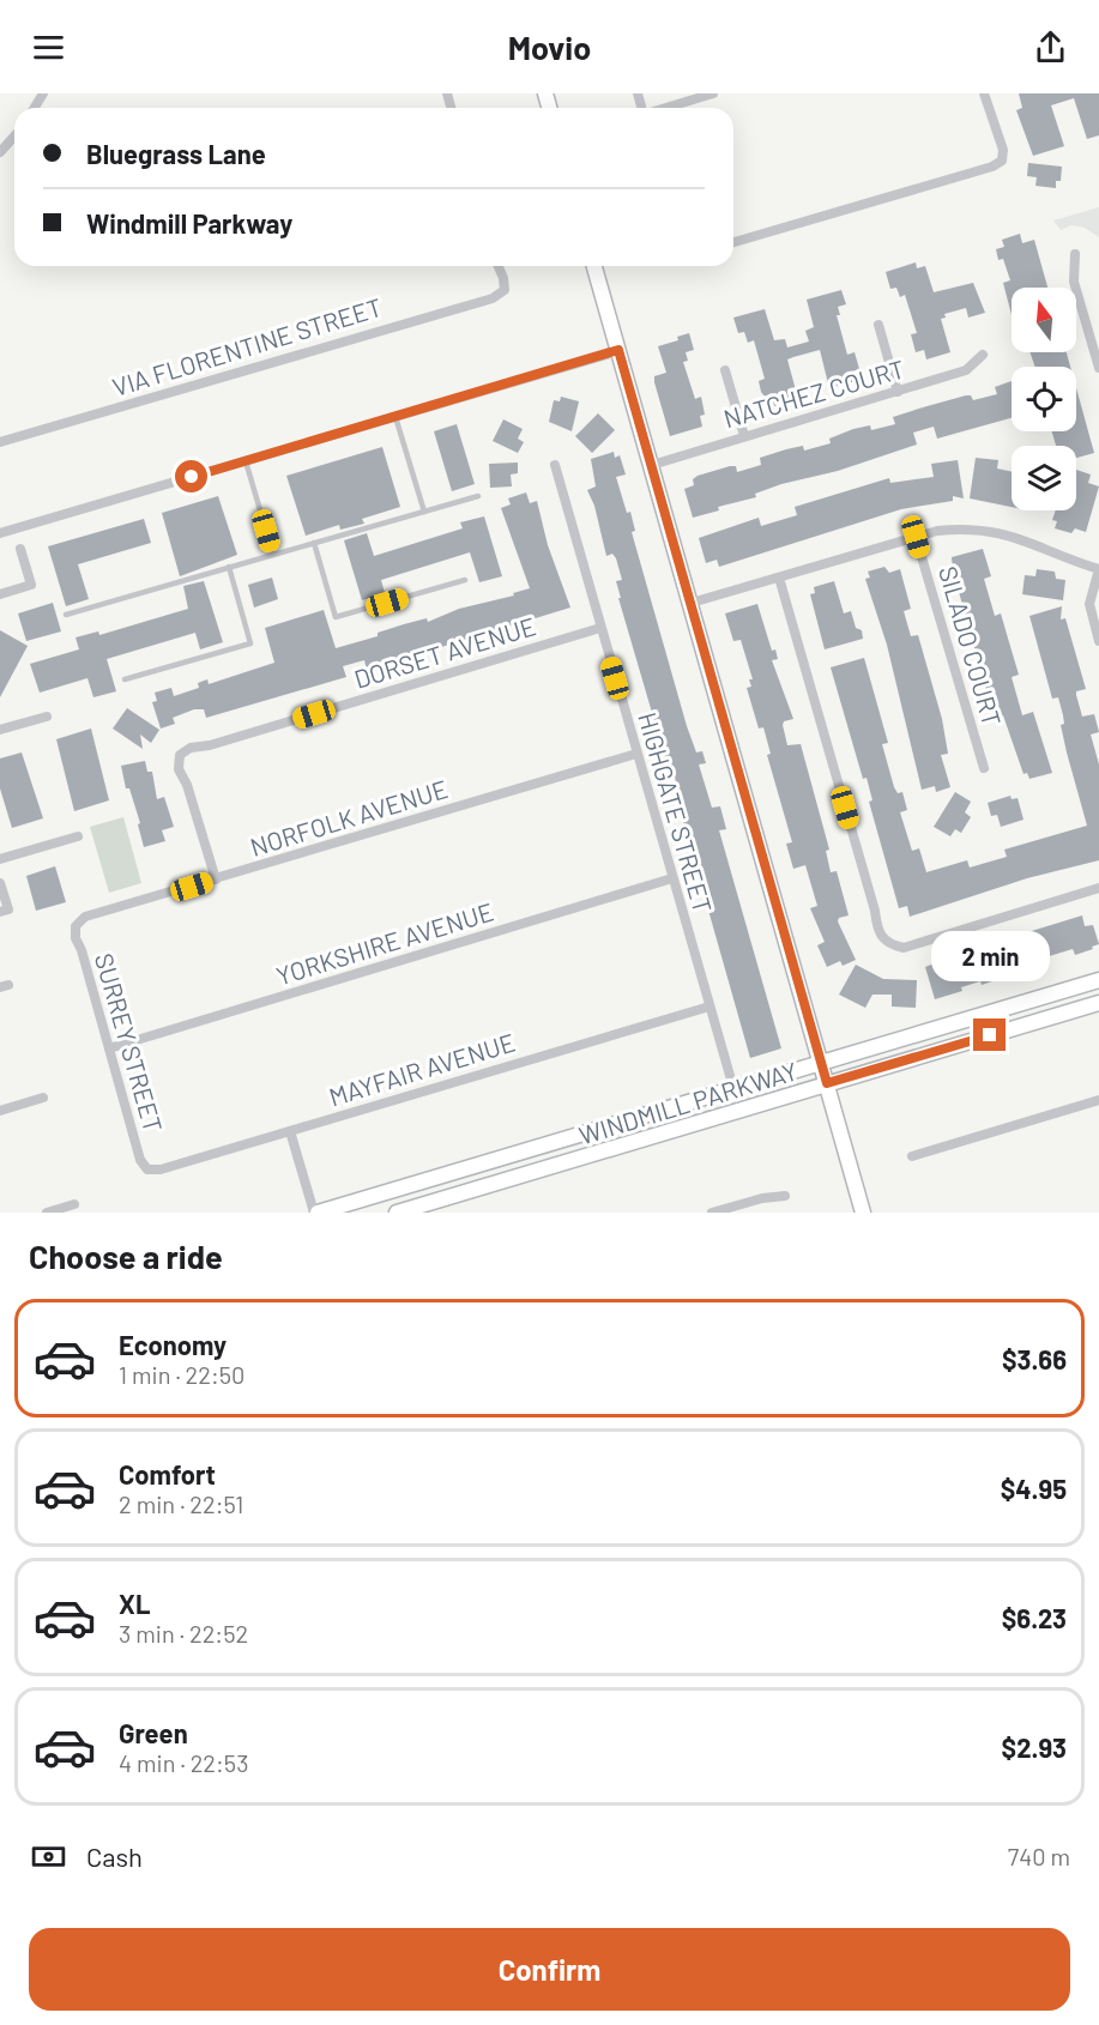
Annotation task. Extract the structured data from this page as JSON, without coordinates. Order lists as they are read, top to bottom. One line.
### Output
{"streets":{"main road":["WINDMILL PARKWAY"],"street":["VIA FLORENTINE STREET","NATCHEZ COURT","SILADO COURT","DORSET AVENUE","HIGHGATE STREET","NORFOLK AVENUE","YORKSHIRE AVENUE","SURREY STREET","MAYFAIR AVENUE"]},"crossings":[["DORSET AVENUE","HIGHGATE STREET"],["DORSET AVENUE","NORFOLK AVENUE"],["HIGHGATE STREET","NORFOLK AVENUE"],["HIGHGATE STREET","YORKSHIRE AVENUE"],["HIGHGATE STREET","MAYFAIR AVENUE"],["HIGHGATE STREET","WINDMILL PARKWAY"],["NORFOLK AVENUE","SURREY STREET"],["YORKSHIRE AVENUE","SURREY STREET"],["SURREY STREET","MAYFAIR AVENUE"]],"north":"top","page":{"header":"Movio","banner":["Bluegrass Lane","Windmill Parkway"],"bubble":"2 min","heading":"Choose a ride","list":[{"name":"Economy","note":"1 min · 22:50","value":"$3.66"},{"name":"Comfort","note":"2 min · 22:51","value":"$4.95"},{"name":"XL","note":"3 min · 22:52","value":"$6.23"},{"name":"Green","note":"4 min · 22:53","value":"$2.93"}],"pay":["Cash","740 m"],"buttons":"Confirm"}}
